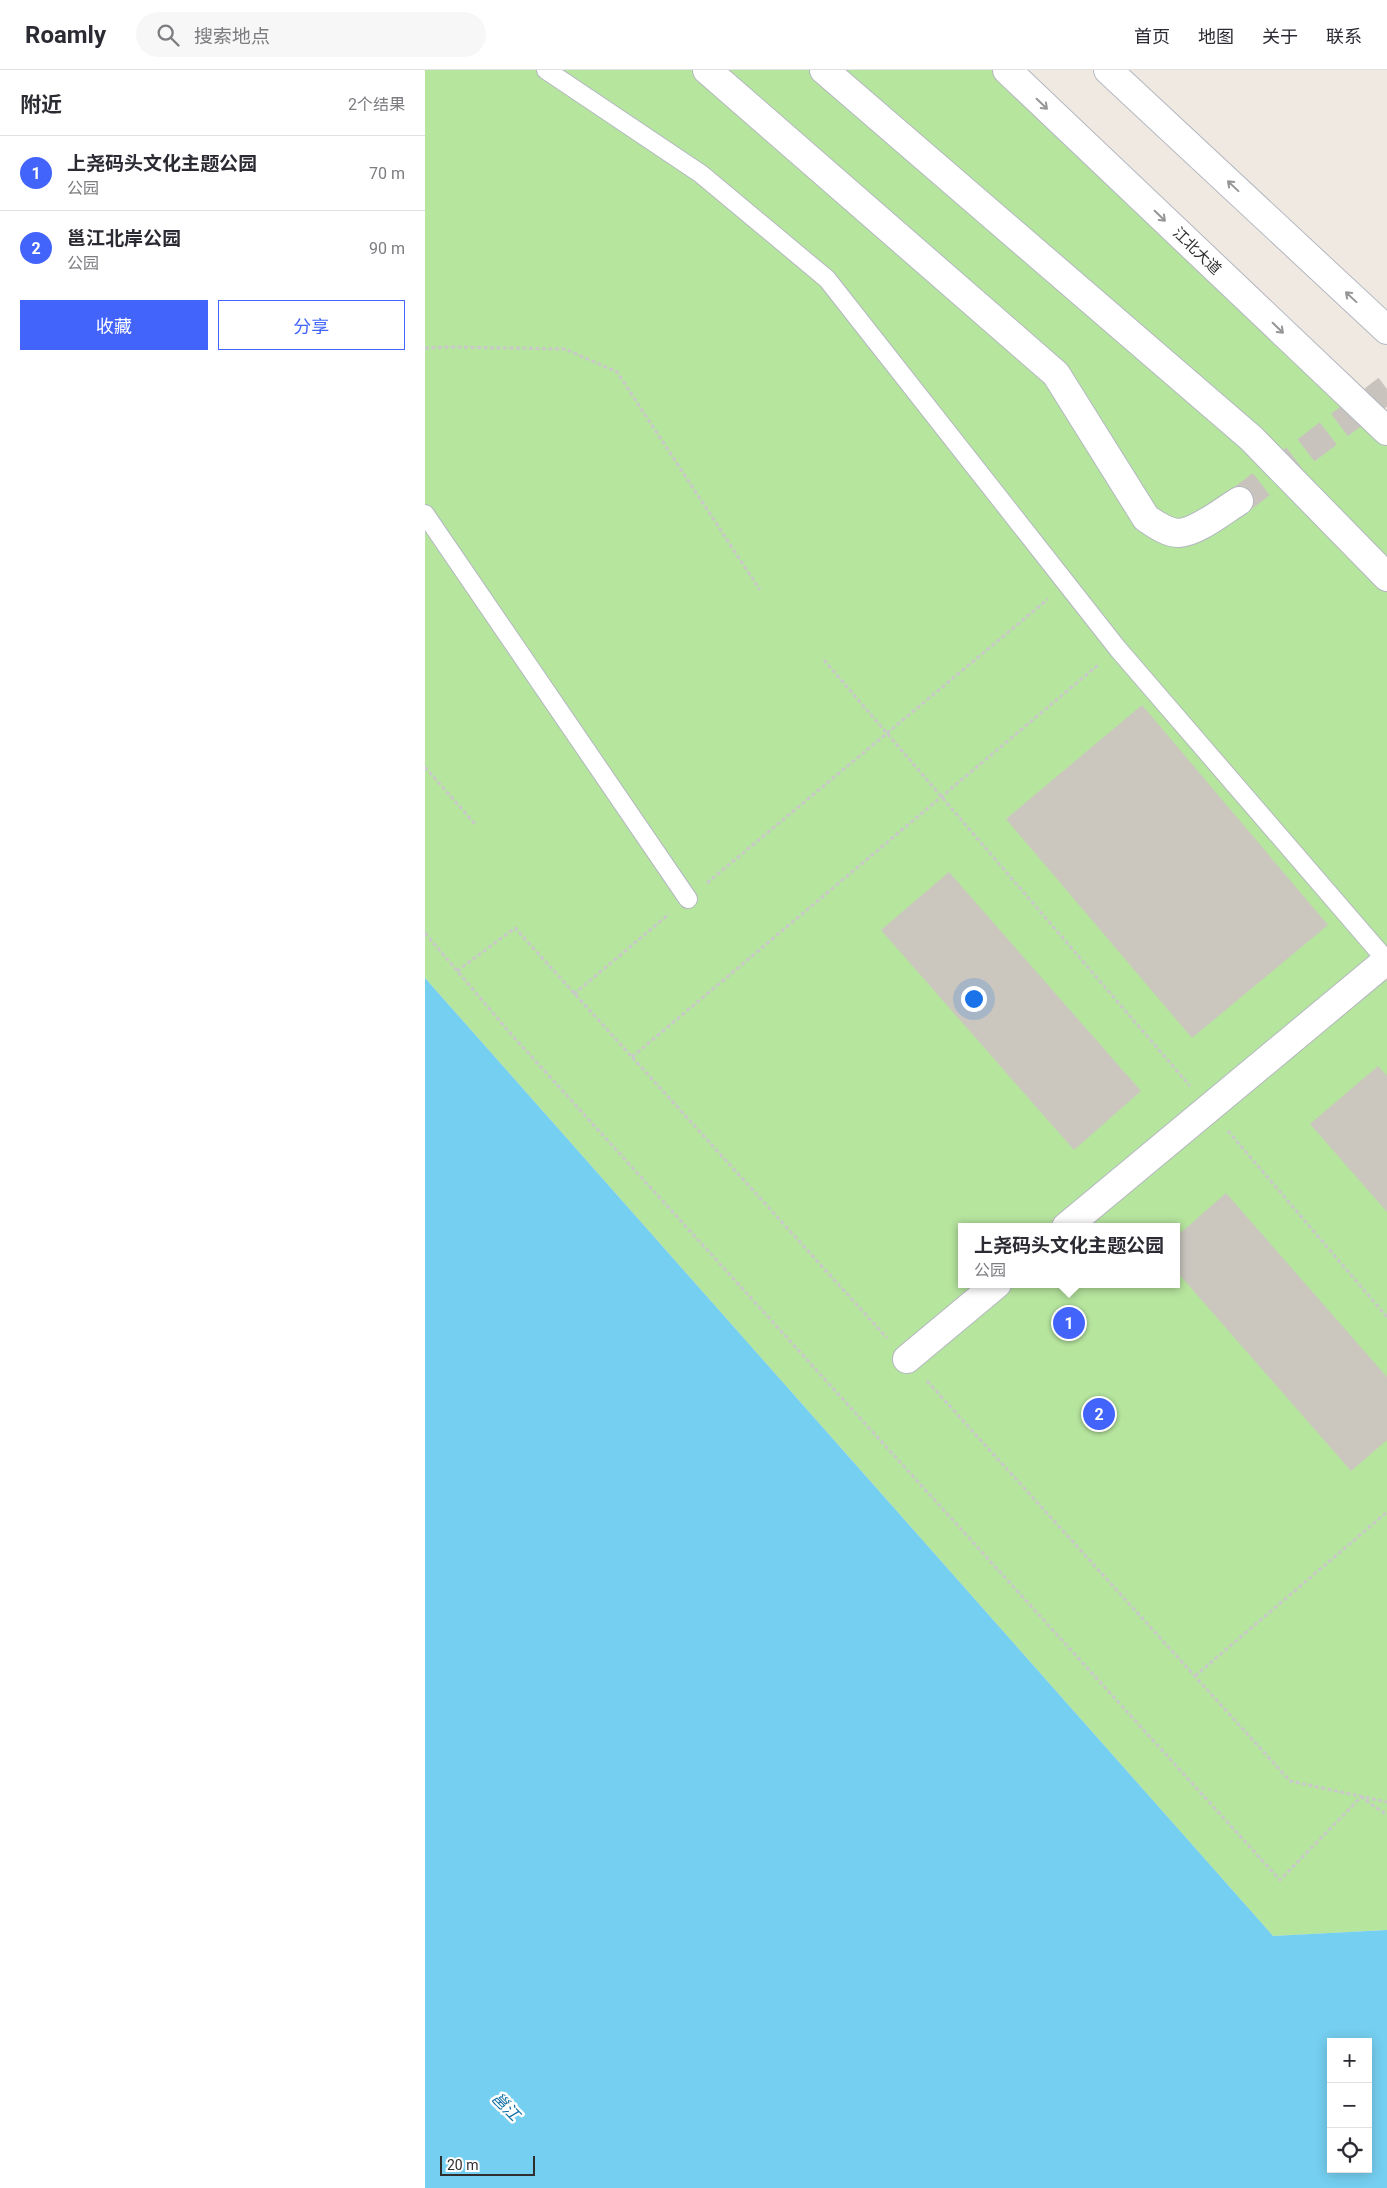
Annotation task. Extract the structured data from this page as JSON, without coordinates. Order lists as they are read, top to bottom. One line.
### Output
{"streets":{"street":["江北大道"]},"water":["邕江"],"scale_bar":"20 m","page":{"header":"Roamly","search":"搜索地点","nav":["首页","地图","关于","联系"],"heading":["附近","2个结果"],"list":[{"mark":"1","name":"上尧码头文化主题公园","note":"公园","value":"70 m"},{"mark":"2","name":"邕江北岸公园","note":"公园","value":"90 m"}],"buttons":["收藏","分享"],"popup":["上尧码头文化主题公园","公园"],"pins":["1","2"],"map_buttons":["+","−"],"scale":"20 m"}}
